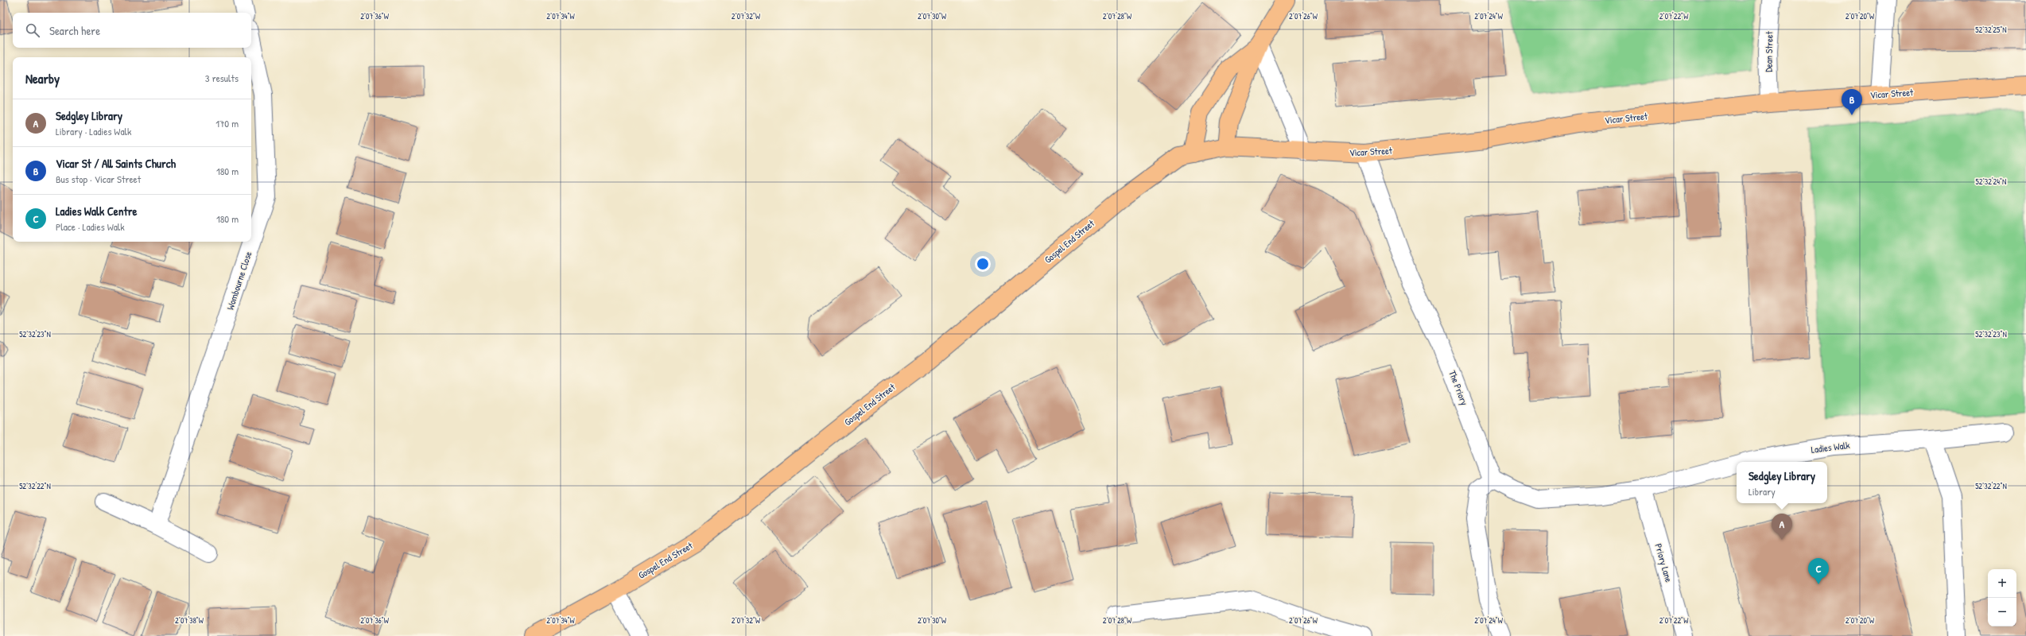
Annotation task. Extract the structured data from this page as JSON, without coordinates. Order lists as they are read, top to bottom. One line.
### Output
{"streets":{"main road":["Vicar Street","Gospel End Street"],"street":["Dean Street","Wombourne Close","The Priory","Ladies Walk","Priory Lane"]},"crossings":[["Dean Street","Vicar Street"],["Vicar Street","Gospel End Street"],["Vicar Street","The Priory"],["Ladies Walk","Priory Lane"]],"page":{"search":"Search here","heading":["Nearby","3 results"],"pins":["B","A","C"],"list":[{"mark":"A","name":"Sedgley Library","note":"Library · Ladies Walk","value":"170 m"},{"mark":"B","name":"Vicar St / All Saints Church","note":"Bus stop · Vicar Street","value":"180 m"},{"mark":"C","name":"Ladies Walk Centre","note":"Place · Ladies Walk","value":"180 m"}],"popup":["Sedgley Library","Library"],"map_buttons":["+","−"]},"coordinates":["2°07'36\"W","2°07'34\"W","2°07'32\"W","2°07'30\"W","2°07'28\"W","2°07'26\"W","2°07'24\"W","2°07'22\"W","2°07'20\"W","52°32'25\"N","52°32'24\"N","52°32'23\"N","52°32'22\"N","2°07'38\"W"]}
